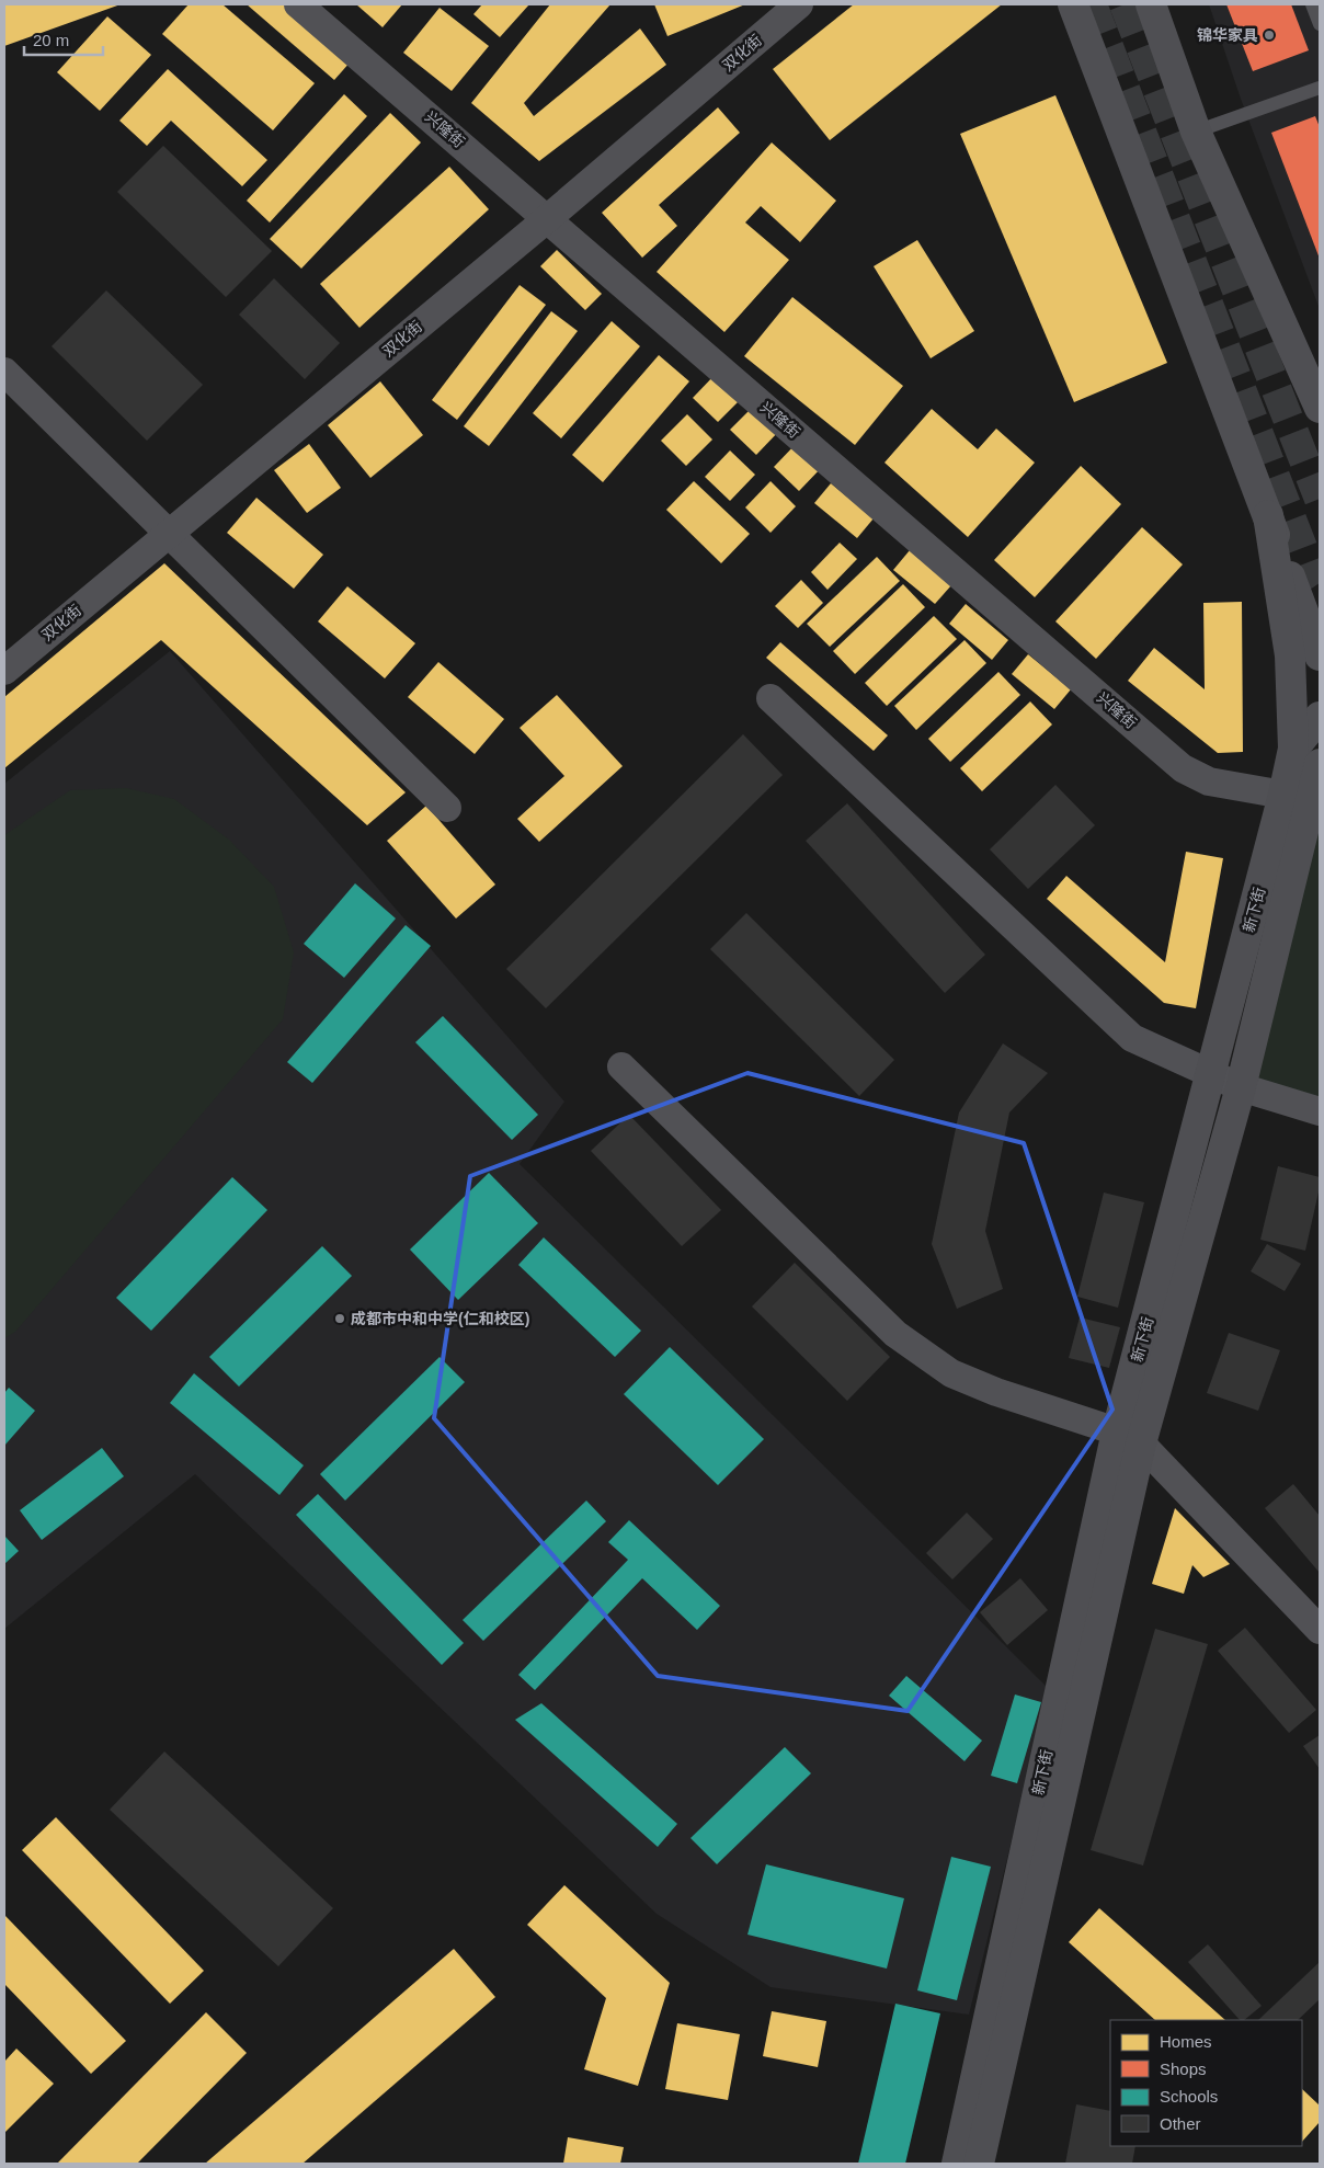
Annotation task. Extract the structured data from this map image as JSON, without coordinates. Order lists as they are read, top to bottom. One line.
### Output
{"streets":{"main road":["新下街"],"street":["双化街","兴隆街"]},"crossings":[["双化街","兴隆街"],["兴隆街","新下街"]],"places":["锦华家具","成都市中和中学(仁和校区)"],"legend":["Homes","Shops","Schools","Other"],"scale_bar":"20 m"}
